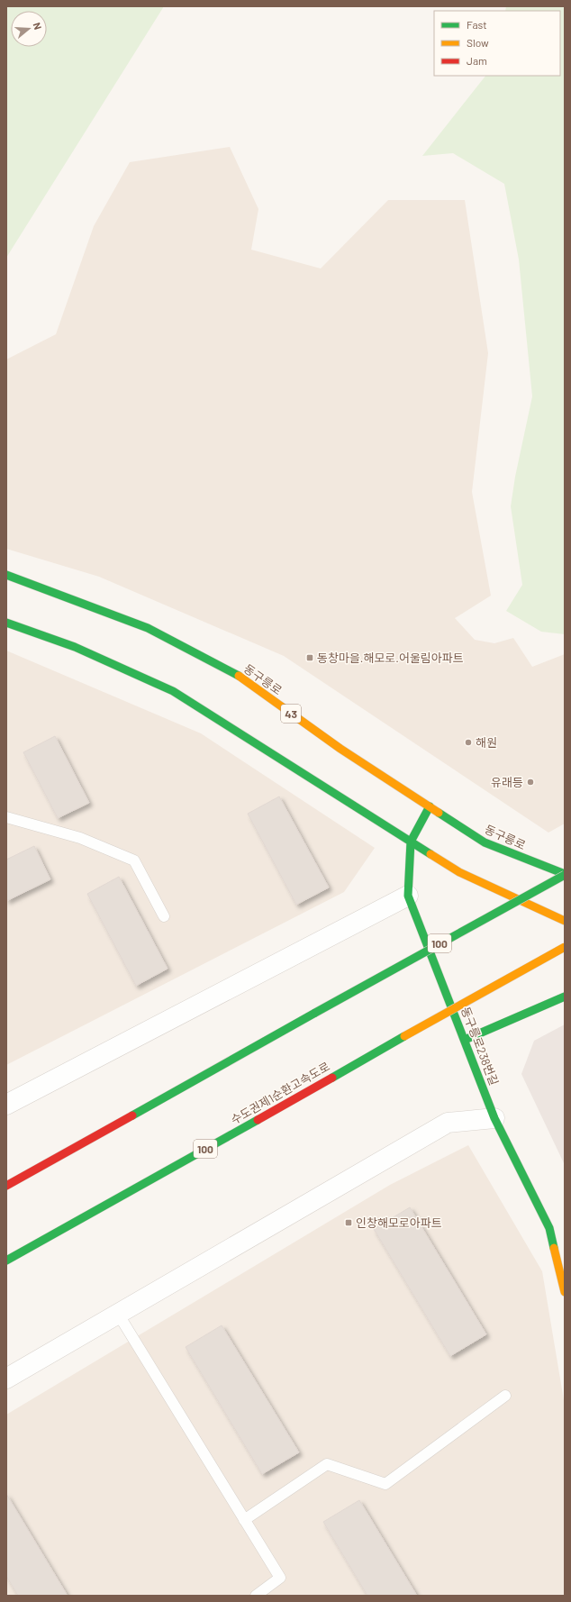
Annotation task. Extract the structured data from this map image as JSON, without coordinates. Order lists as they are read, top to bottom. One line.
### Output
{"streets":{"main road":["동구릉로","43","100","동구릉로238번길","수도권제1순환고속도로"]},"crossings":[["동구릉로","100"],["동구릉로","동구릉로238번길"]],"places":{"transit":["동창마을.해모로.어울림아파트","인창해모로아파트"],"other":["해원","유래등"]},"legend":["Fast","Slow","Jam"],"north":"right"}
